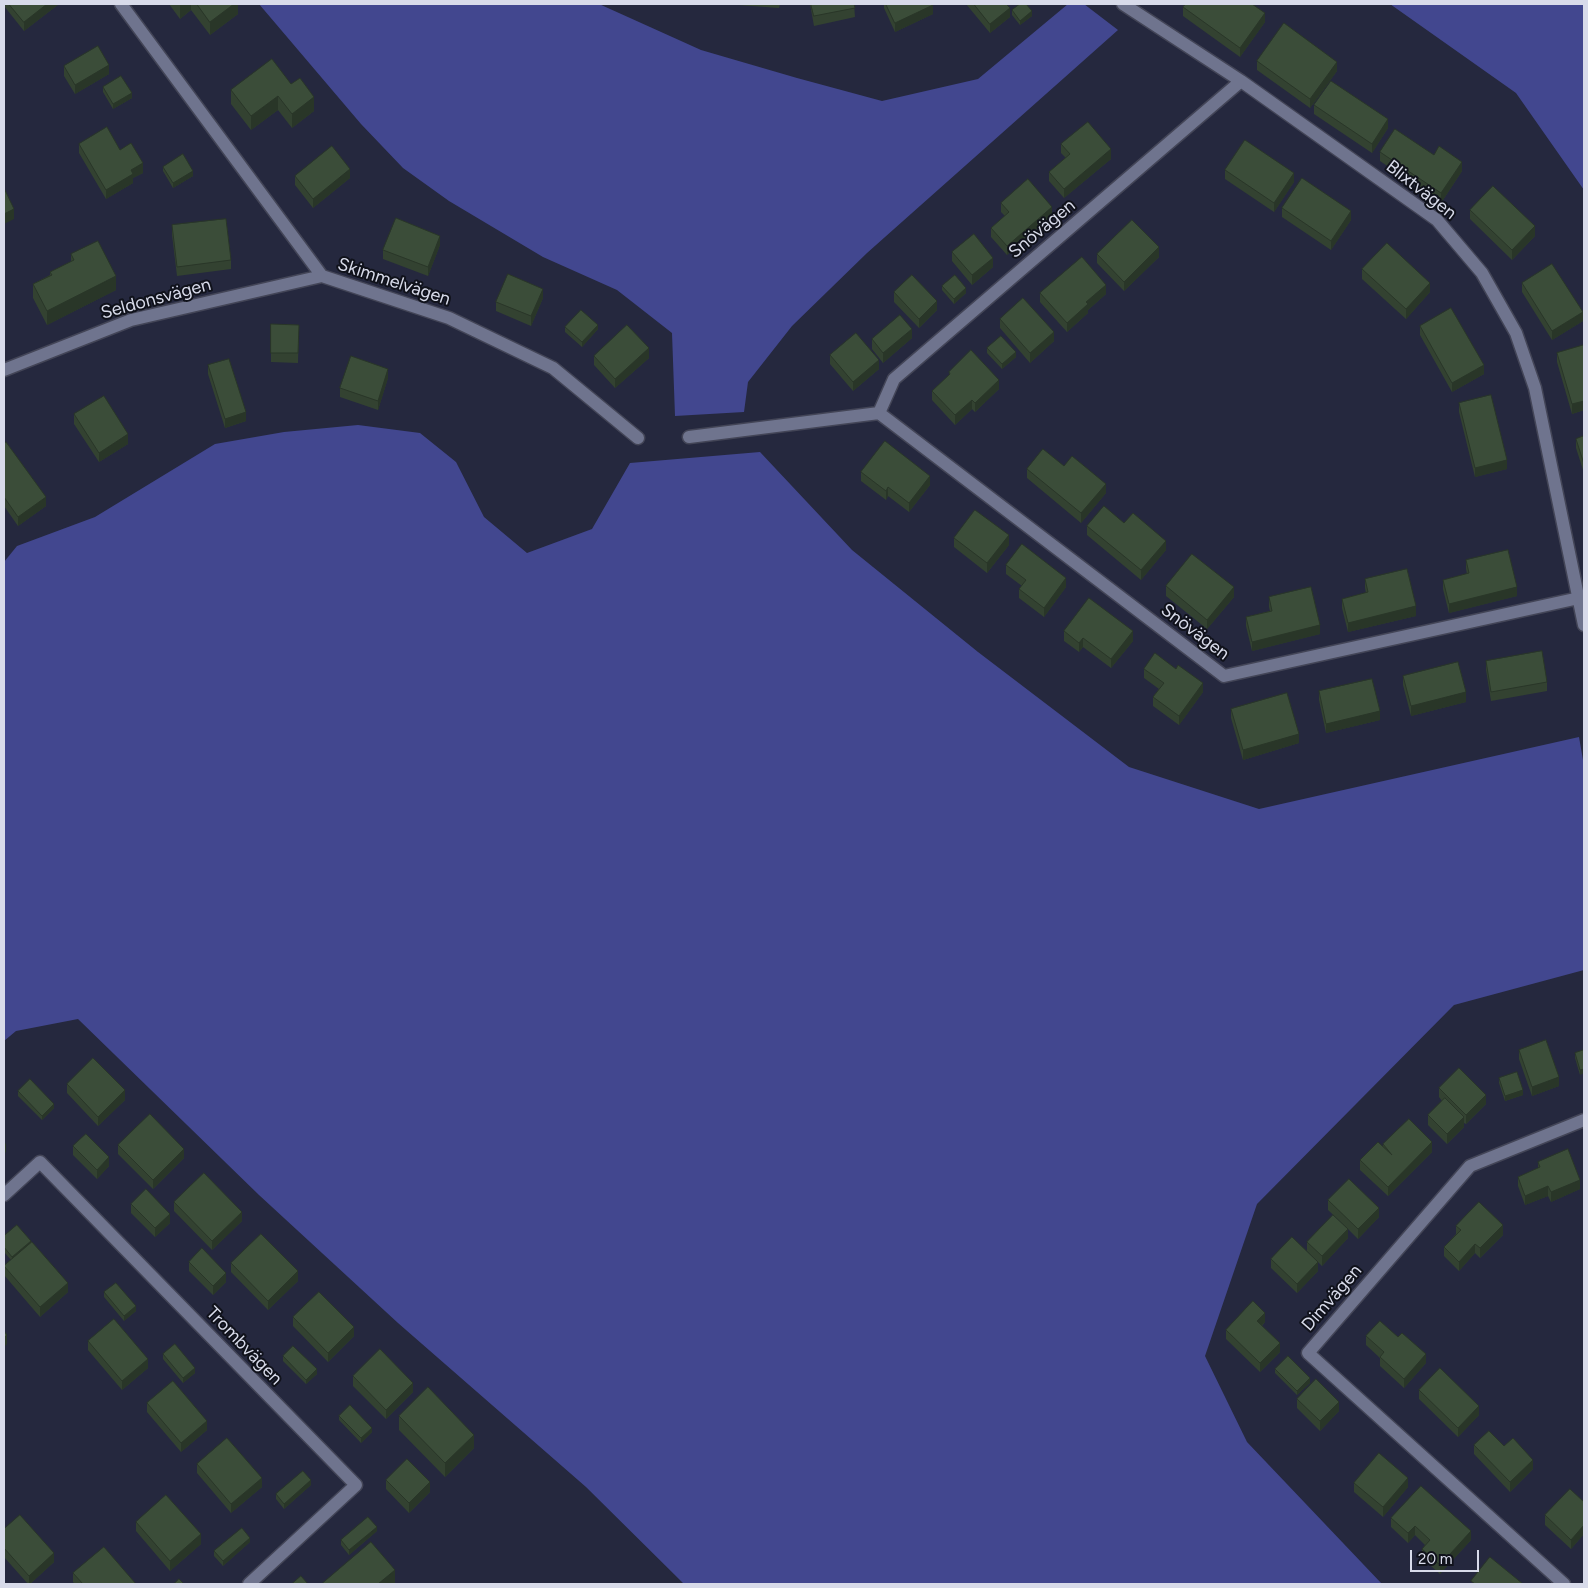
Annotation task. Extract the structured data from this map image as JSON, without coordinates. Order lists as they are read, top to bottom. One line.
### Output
{"streets":{"street":["Blixtvägen","Snövägen","Skimmelvägen","Seldonsvägen","Dimvägen","Trombvägen"]},"crossings":[["Blixtvägen","Snövägen"],["Skimmelvägen","Seldonsvägen"]],"scale_bar":"20 m"}
